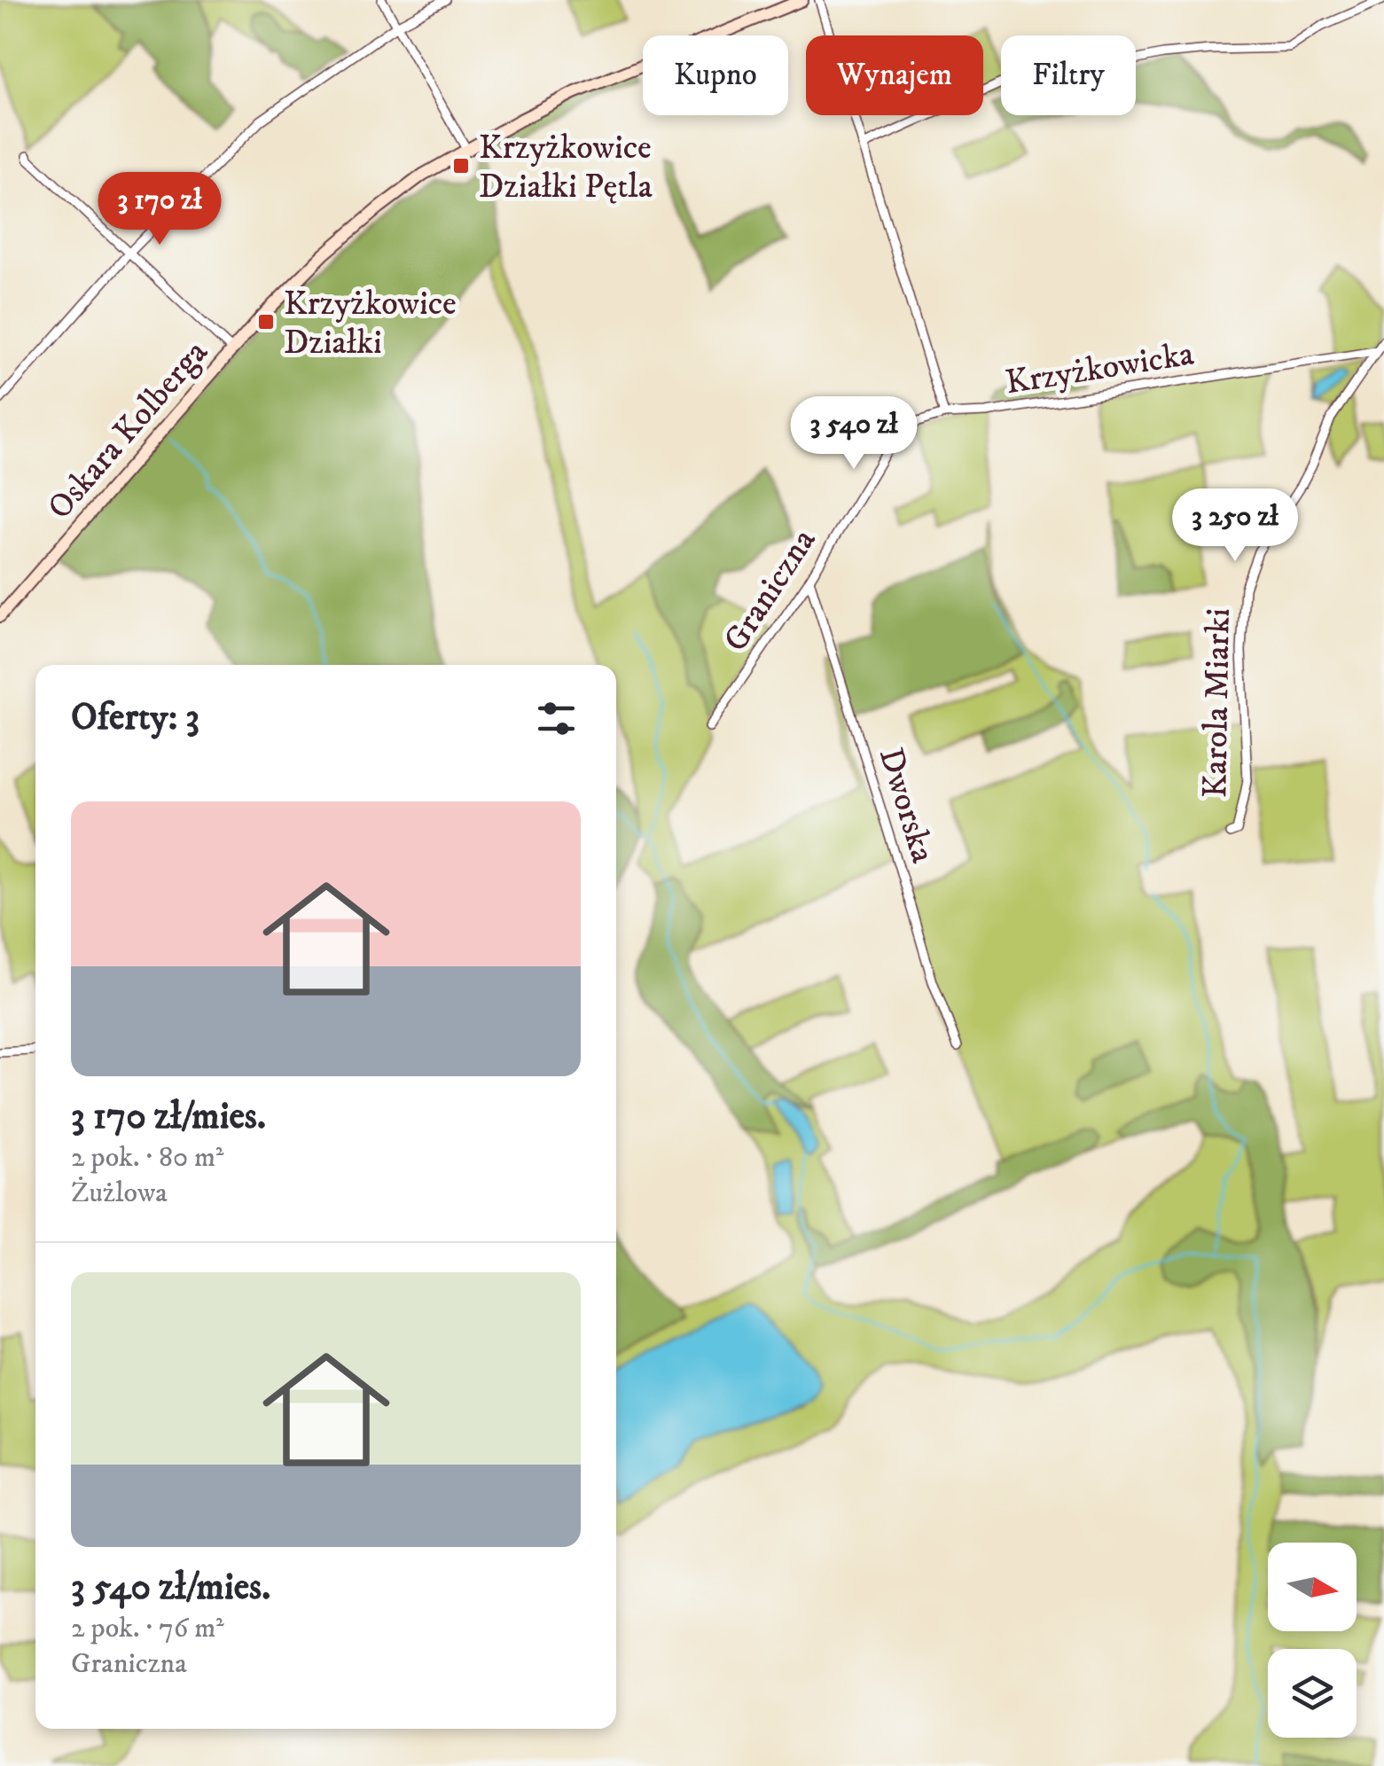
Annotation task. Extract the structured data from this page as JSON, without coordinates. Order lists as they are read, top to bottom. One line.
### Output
{"streets":{"main road":["Oskara Kolberga"],"street":["Krzyżkowicka","Graniczna","Karola Miarki","Dworska"]},"crossings":[["Krzyżkowicka","Graniczna"],["Krzyżkowicka","Karola Miarki"],["Graniczna","Dworska"]],"places":{"transit":["Krzyżkowice Działki Pętla","Krzyżkowice Działki"]},"north":"right","page":{"chip":["Kupno","Wynajem","Filtry"],"price":["3 170 zł","3 540 zł","3 250 zł"],"heading":"Oferty: 3","list":[{"name":"3 170 zł/mies.","note":"2 pok. · 80 m² · Żużlowa"},{"name":"3 540 zł/mies.","note":"2 pok. · 76 m² · Graniczna"}]}}
